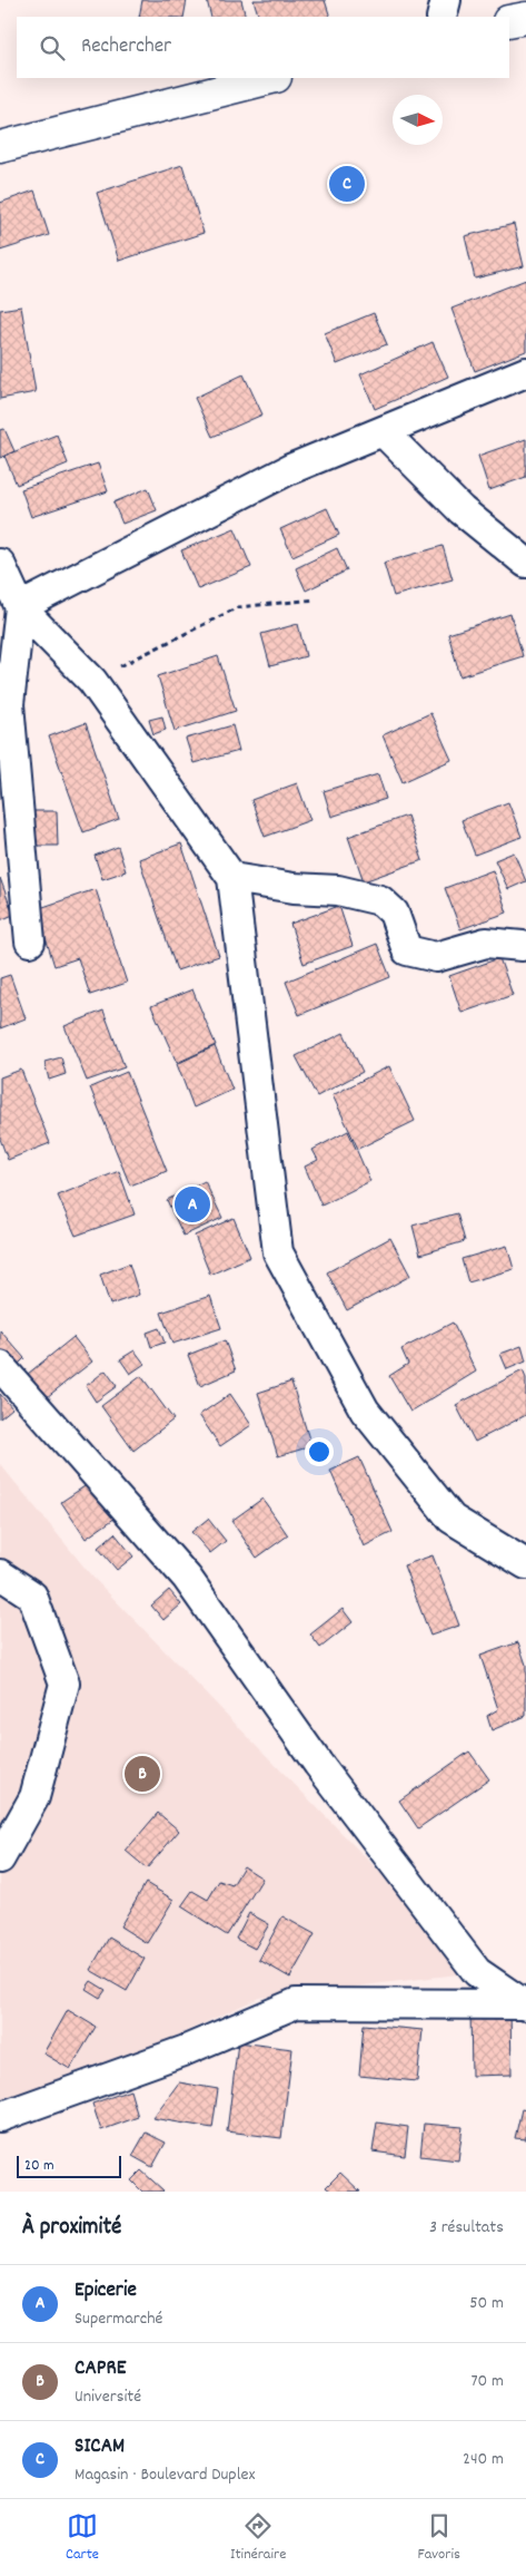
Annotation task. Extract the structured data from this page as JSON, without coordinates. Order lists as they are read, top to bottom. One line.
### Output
{"scale_bar":"20 m","north":"right","page":{"search":"Rechercher","pins":["C","A","B"],"scale":"20 m","heading":["À proximité","3 résultats"],"list":[{"mark":"A","name":"Epicerie","note":"Supermarché","value":"50 m"},{"mark":"B","name":"CAPRE","note":"Université","value":"70 m"},{"mark":"C","name":"SICAM","note":"Magasin · Boulevard Duplex","value":"240 m"}],"nav":["Carte","Itinéraire","Favoris"]}}
